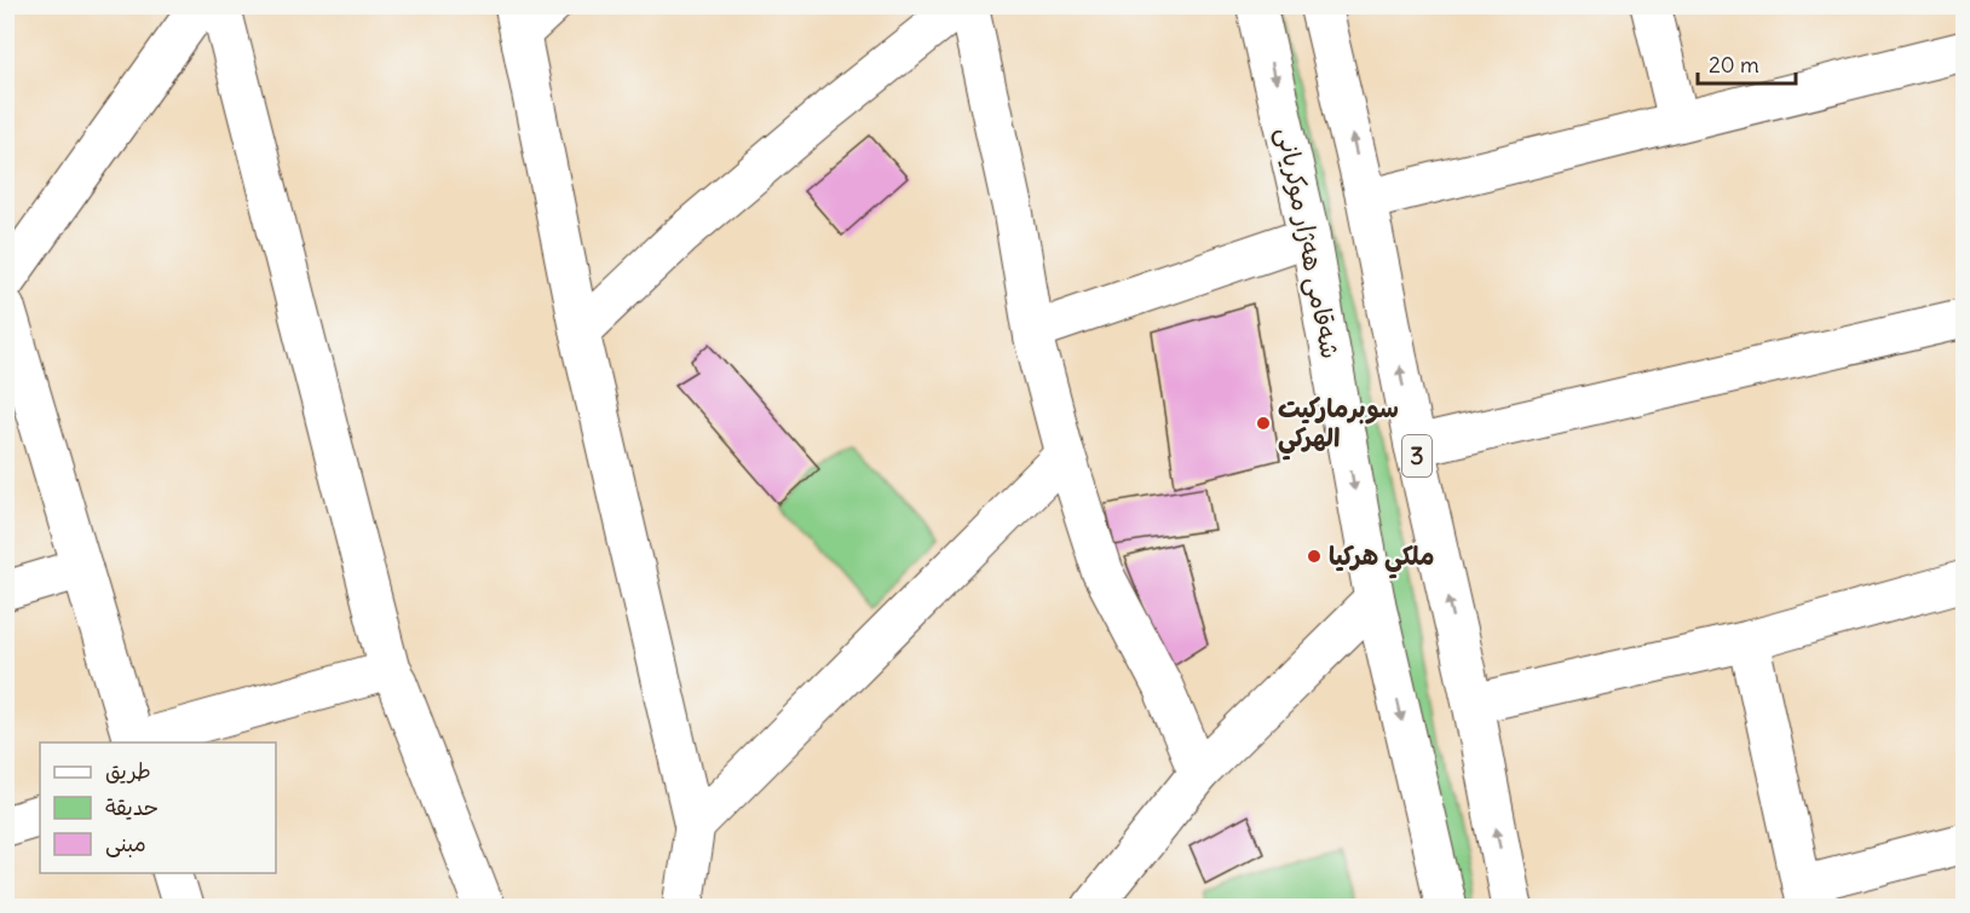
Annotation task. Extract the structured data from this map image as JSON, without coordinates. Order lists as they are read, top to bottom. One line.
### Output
{"streets":{"main road":["شەقامی ھەژار موکریانی","3"]},"places":["سوبرماركيت الهركي","ملكي هركيا"],"legend":["طريق","حديقة","مبنى"],"scale_bar":"20 m"}
